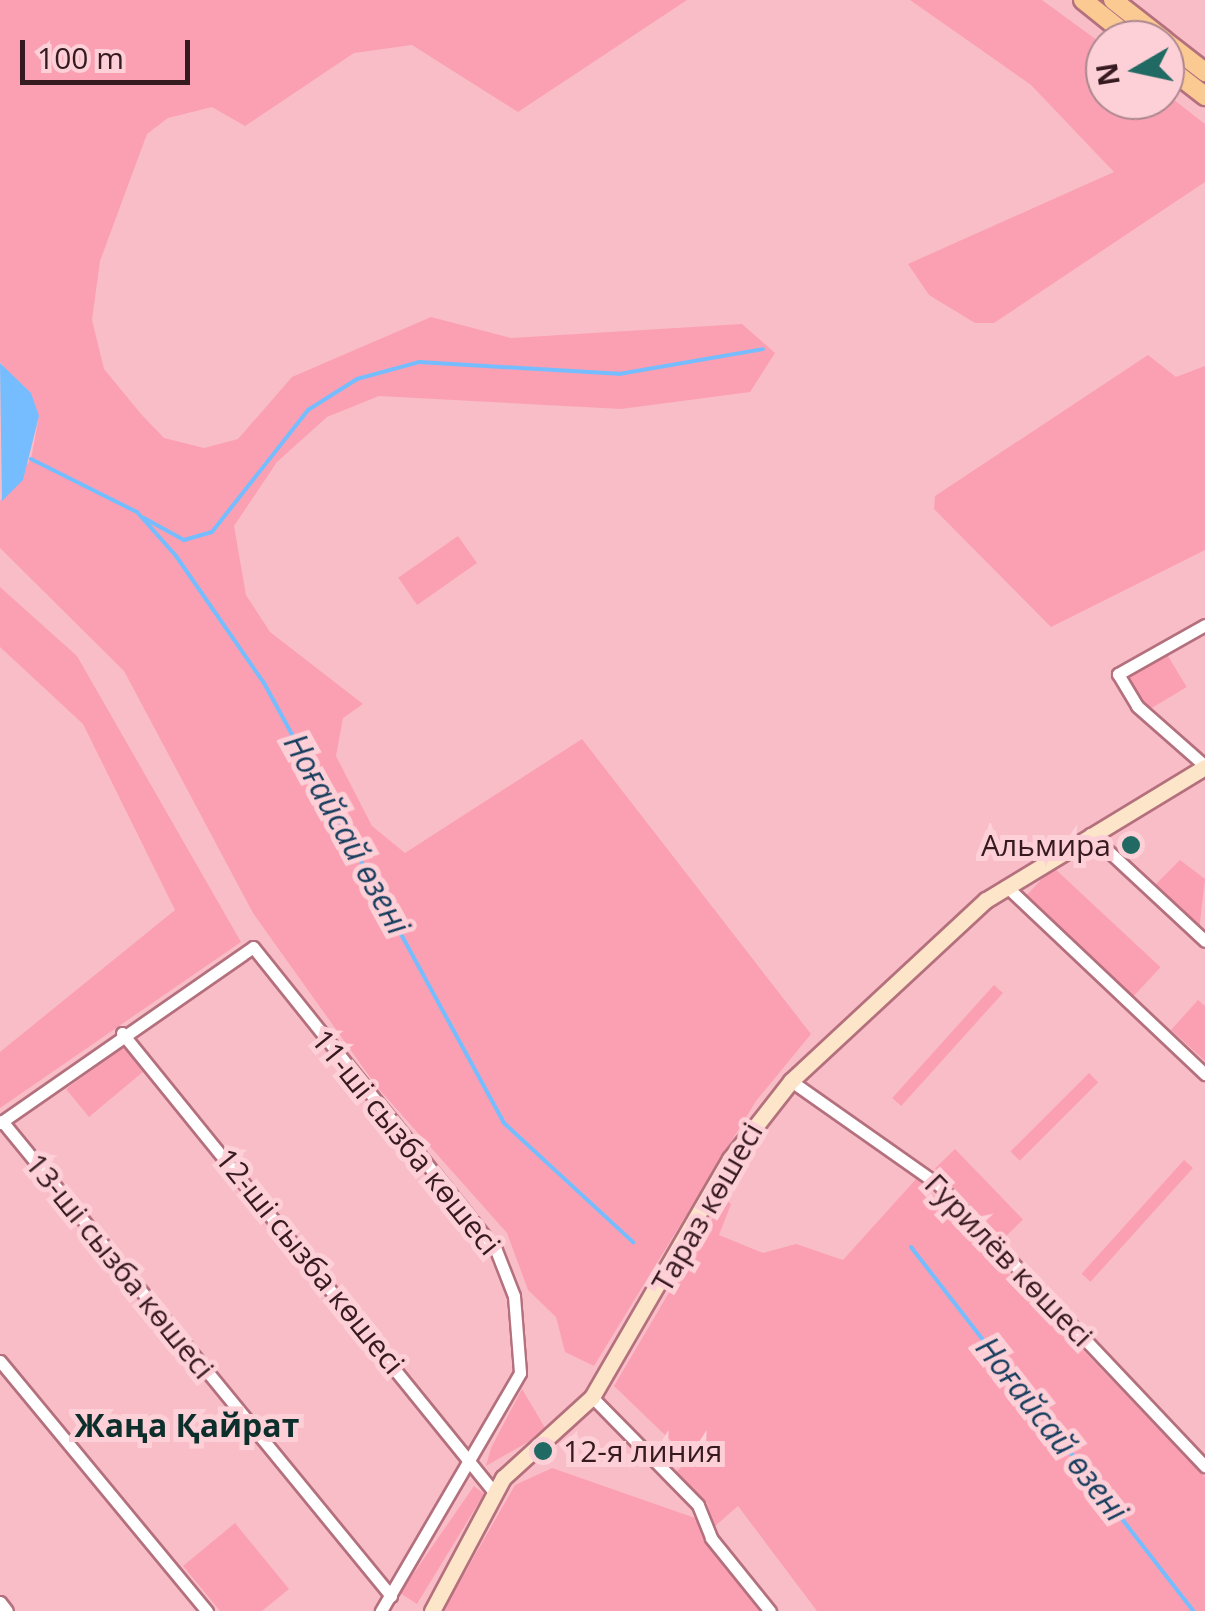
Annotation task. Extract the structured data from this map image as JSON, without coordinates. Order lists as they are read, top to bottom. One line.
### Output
{"streets":{"street":["11-ші сызба көшесі","Тараз көшесі","Гурилёв көшесі","12-ші сызба көшесі","13-ші сызба көшесі"]},"crossings":[["11-ші сызба көшесі","12-ші сызба көшесі"],["11-ші сызба көшесі","13-ші сызба көшесі"],["Тараз көшесі","Гурилёв көшесі"],["Тараз көшесі","12-ші сызба көшесі"]],"districts":["Жаңа Қайрат"],"water":["Ноғайсай өзені"],"places":["Альмира","12-я линия"],"scale_bar":"100 m","north":"left"}
